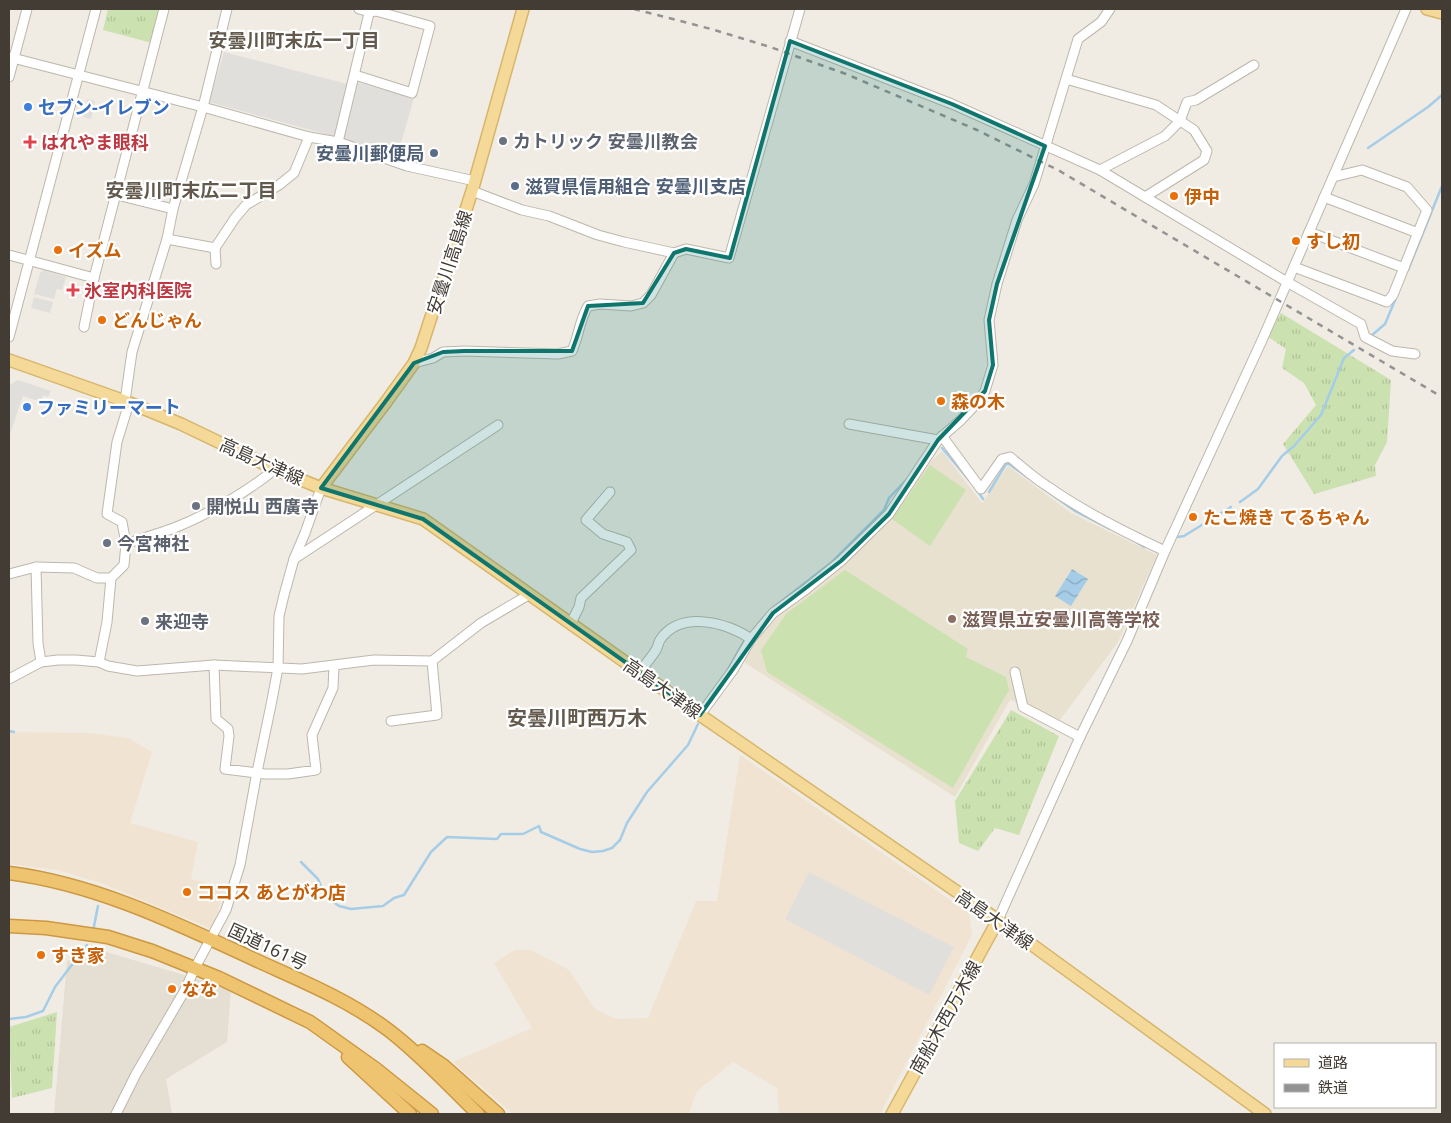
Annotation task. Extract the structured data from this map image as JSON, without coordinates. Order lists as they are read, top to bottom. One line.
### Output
{"streets":{"highway":["国道161号"],"main road":["安曇川高島線","高島大津線","南船木西万木線"]},"crossings":[["安曇川高島線","高島大津線"],["高島大津線","南船木西万木線"]],"districts":["安曇川町末広一丁目","安曇川町末広二丁目","安曇川町西万木"],"places":{"other":["セブン-イレブン","カトリック 安曇川教会","安曇川郵便局","滋賀県信用組合 安曇川支店","伊中","すし初","イズム","どんじゃん","森の木","ファミリーマート","開悦山 西廣寺","たこ焼き てるちゃん","今宮神社","滋賀県立安曇川高等学校","来迎寺","ココス あとがわ店","すき家","なな"],"health":["はれやま眼科","氷室内科医院"]},"legend":["道路","鉄道"]}
